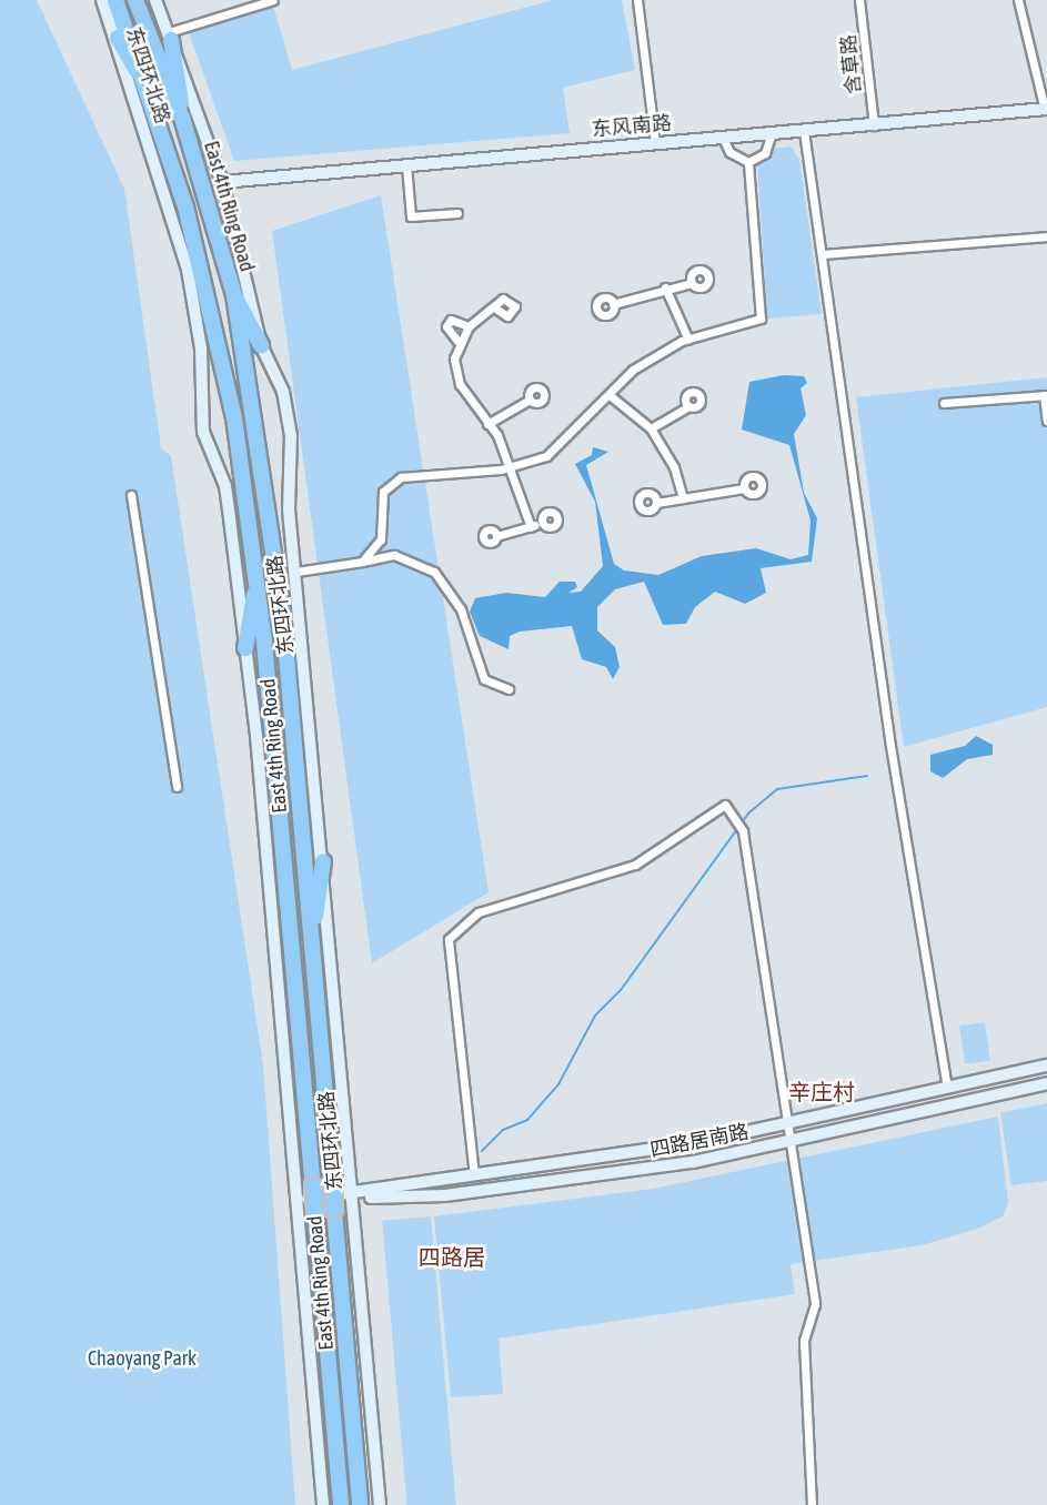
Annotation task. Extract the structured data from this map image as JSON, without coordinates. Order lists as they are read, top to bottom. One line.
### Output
{"streets":{"highway":["East 4th Ring Road"],"street":["含草路","东四环北路","东风南路","四路居南路"]},"crossings":[["含草路","东风南路"],["东四环北路","东风南路"],["东四环北路","四路居南路"]],"districts":["辛庄村","四路居"],"parks":["Chaoyang Park"]}
